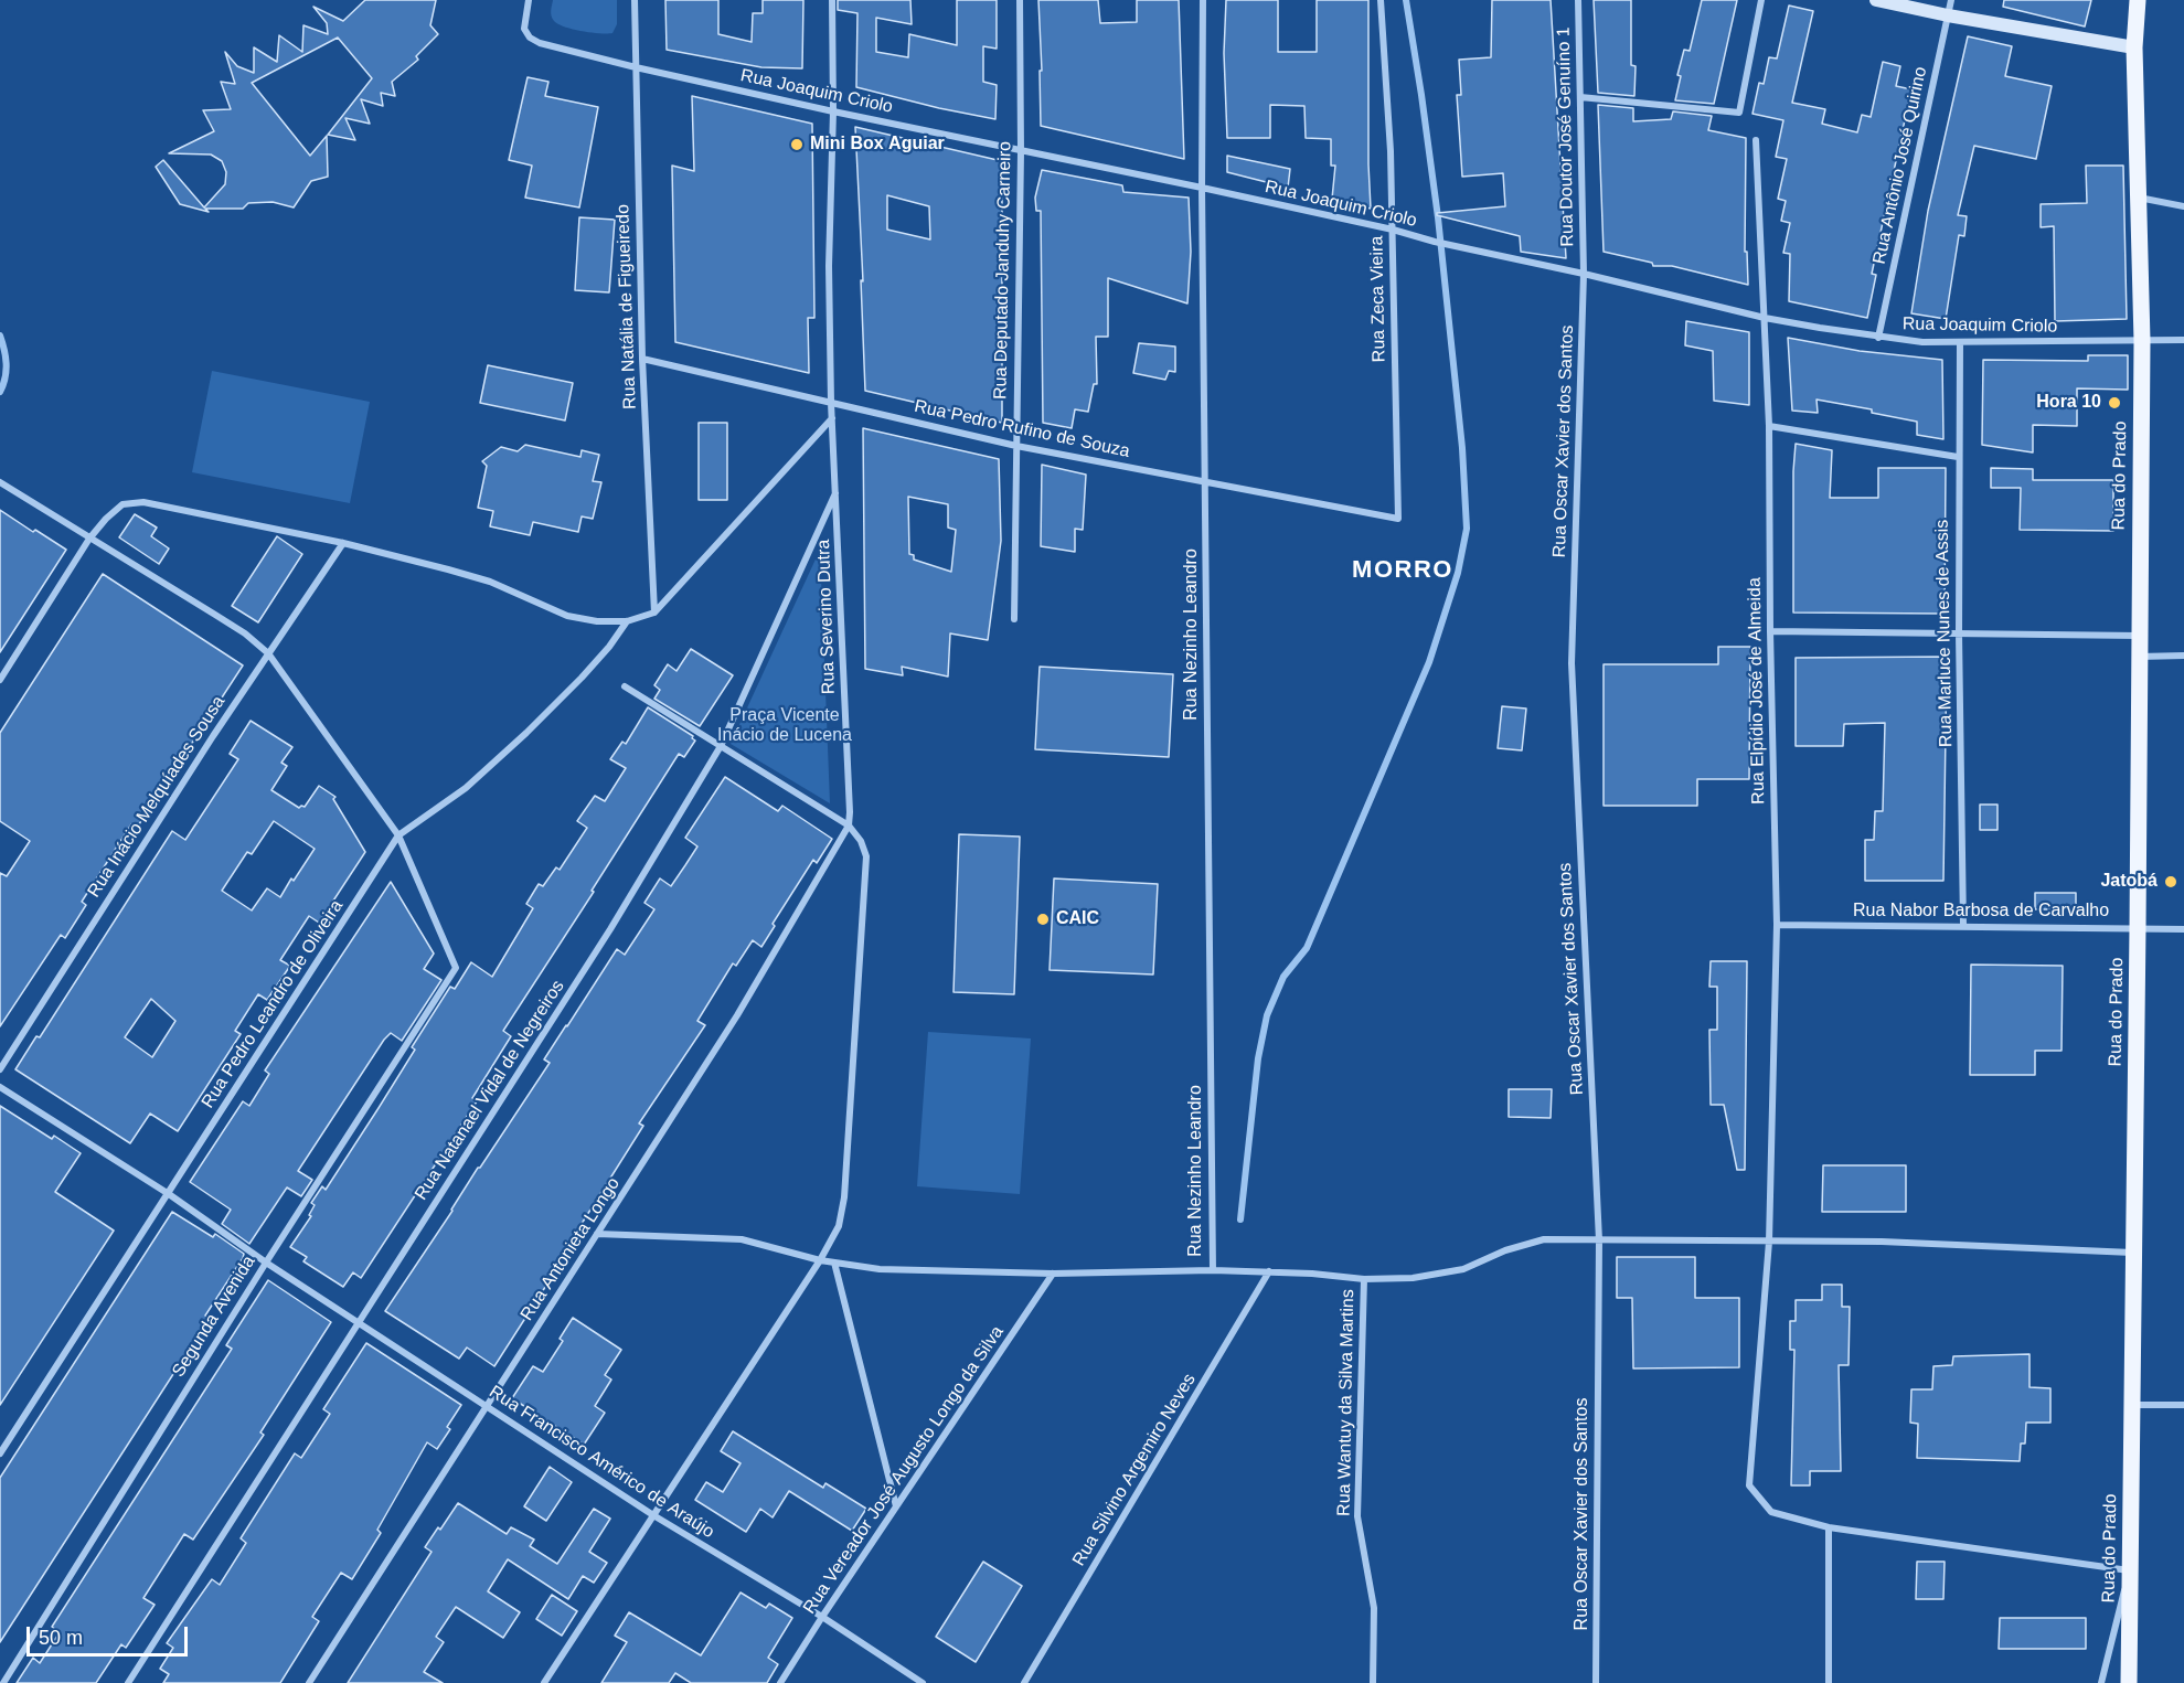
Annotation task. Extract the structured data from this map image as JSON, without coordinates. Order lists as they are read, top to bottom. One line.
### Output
{"streets":{"main road":["Rua do Prado"],"street":["Rua Joaquim Criolo","Rua Doutor José Genuíno 1","Rua Antônio José Quirino","Rua Deputado Janduhy Carneiro","Rua Zeca Vieira","Rua Natália de Figueiredo","Rua Pedro Rufino de Souza","Rua Oscar Xavier dos Santos","Rua Severino Dutra","Rua Marluce Nunes de Assis","Rua Nezinho Leandro","Rua Elpídio José de Almeida","Rua Inácio Melquíades Sousa","Rua Nabor Barbosa de Carvalho","Rua Pedro Leandro de Oliveira","Rua Natanael Vidal de Negreiros","Rua Antonieta Longo","Segunda Avenida","Rua Wantuy da Silva Martins","Rua Francisco Américo de Araújo","Rua Vereador José Augusto Longo da Silva","Rua Silvino Argemiro Neves"]},"crossings":[["Rua Joaquim Criolo","Rua Doutor José Genuíno 1"],["Rua Joaquim Criolo","Rua Antônio José Quirino"],["Rua Joaquim Criolo","Rua Deputado Janduhy Carneiro"],["Rua Joaquim Criolo","Rua Zeca Vieira"],["Rua Joaquim Criolo","Rua Natália de Figueiredo"],["Rua Joaquim Criolo","Rua Oscar Xavier dos Santos"],["Rua Joaquim Criolo","Rua do Prado"],["Rua Joaquim Criolo","Rua Severino Dutra"],["Rua Joaquim Criolo","Rua Marluce Nunes de Assis"],["Rua Joaquim Criolo","Rua Nezinho Leandro"],["Rua Joaquim Criolo","Rua Elpídio José de Almeida"],["Rua Doutor José Genuíno 1","Rua Oscar Xavier dos Santos"],["Rua Deputado Janduhy Carneiro","Rua Pedro Rufino de Souza"],["Rua Zeca Vieira","Rua Pedro Rufino de Souza"],["Rua Natália de Figueiredo","Rua Pedro Rufino de Souza"],["Rua Pedro Rufino de Souza","Rua Severino Dutra"],["Rua Pedro Rufino de Souza","Rua Nezinho Leandro"],["Rua do Prado","Rua Elpídio José de Almeida"],["Rua do Prado","Rua Nabor Barbosa de Carvalho"],["Rua Severino Dutra","Rua Natanael Vidal de Negreiros"],["Rua Severino Dutra","Rua Antonieta Longo"],["Rua Severino Dutra","Rua Francisco Américo de Araújo"],["Rua Marluce Nunes de Assis","Rua Nabor Barbosa de Carvalho"],["Rua Elpídio José de Almeida","Rua Nabor Barbosa de Carvalho"],["Rua Pedro Leandro de Oliveira","Segunda Avenida"],["Rua Pedro Leandro de Oliveira","Rua Francisco Américo de Araújo"],["Rua Natanael Vidal de Negreiros","Rua Francisco Américo de Araújo"],["Rua Antonieta Longo","Rua Francisco Américo de Araújo"],["Segunda Avenida","Rua Francisco Américo de Araújo"],["Rua Francisco Américo de Araújo","Rua Vereador José Augusto Longo da Silva"]],"districts":["MORRO"],"parks":["Praça Vicente Inácio de Lucena"],"places":["Mini Box Aguiar","Hora 10","Jatobá","CAIC"],"scale_bar":"50 m"}
